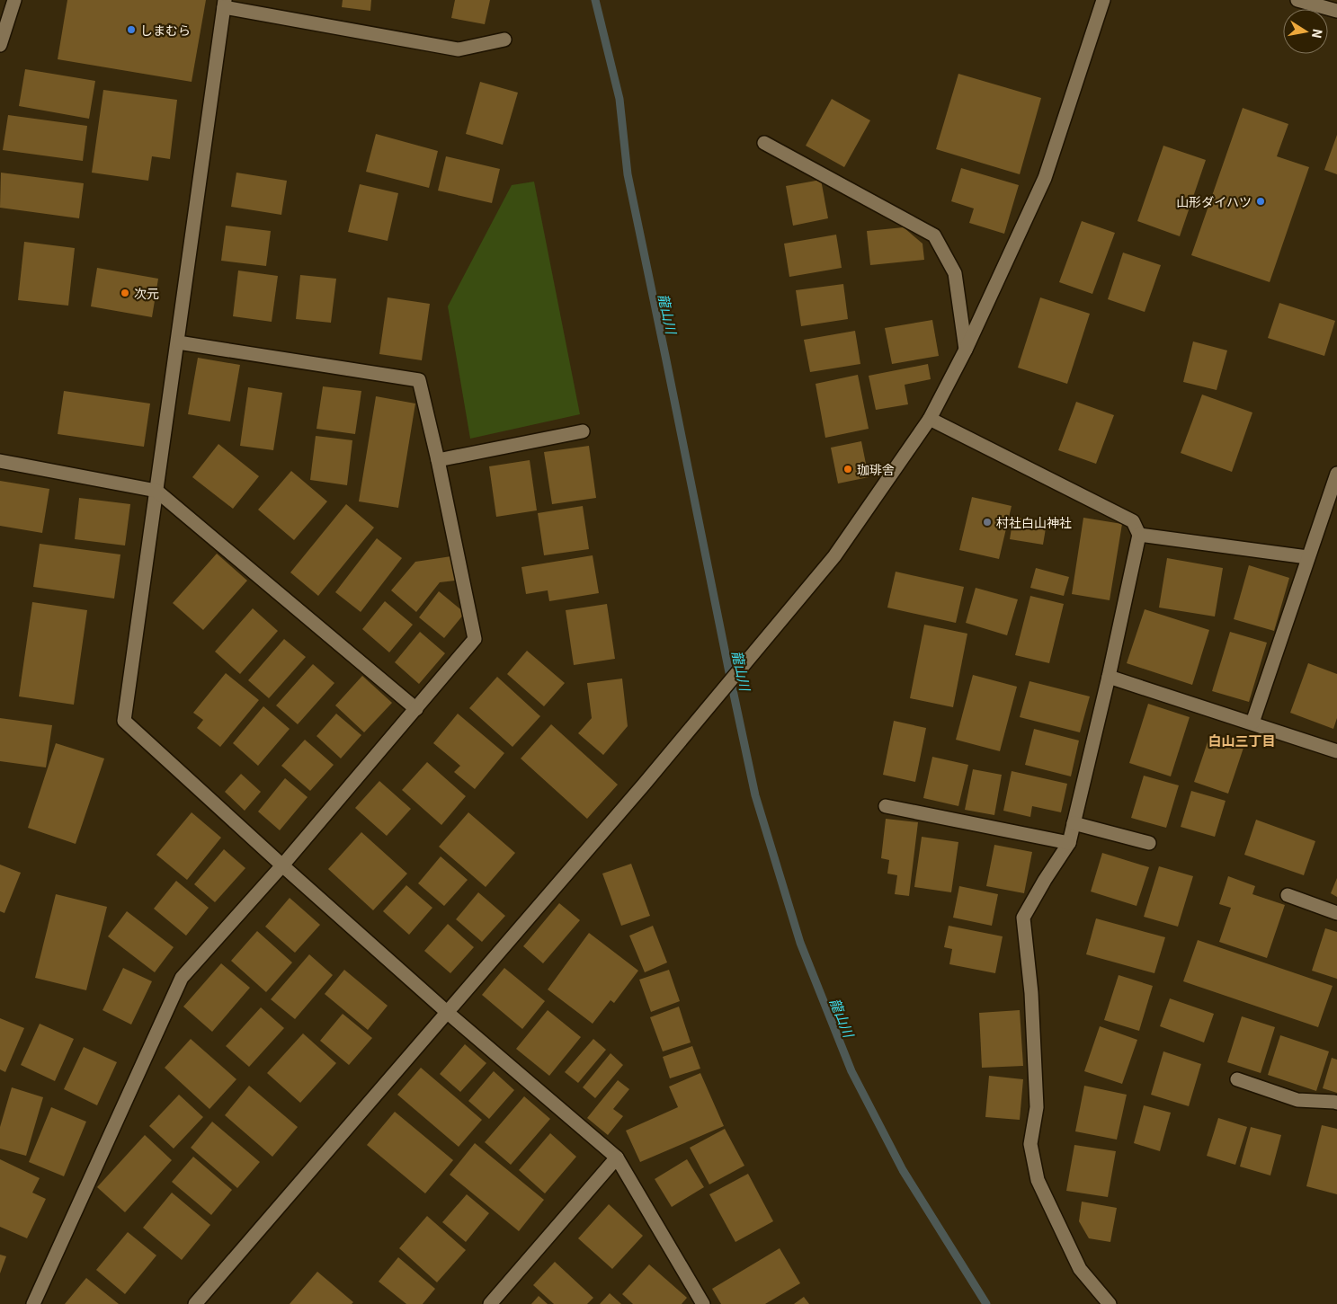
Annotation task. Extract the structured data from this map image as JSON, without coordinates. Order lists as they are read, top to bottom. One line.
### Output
{"districts":["白山三丁目"],"water":["龍山川"],"places":["しまむら","山形ダイハツ","次元","珈琲舎","村社白山神社"],"north":"right"}
